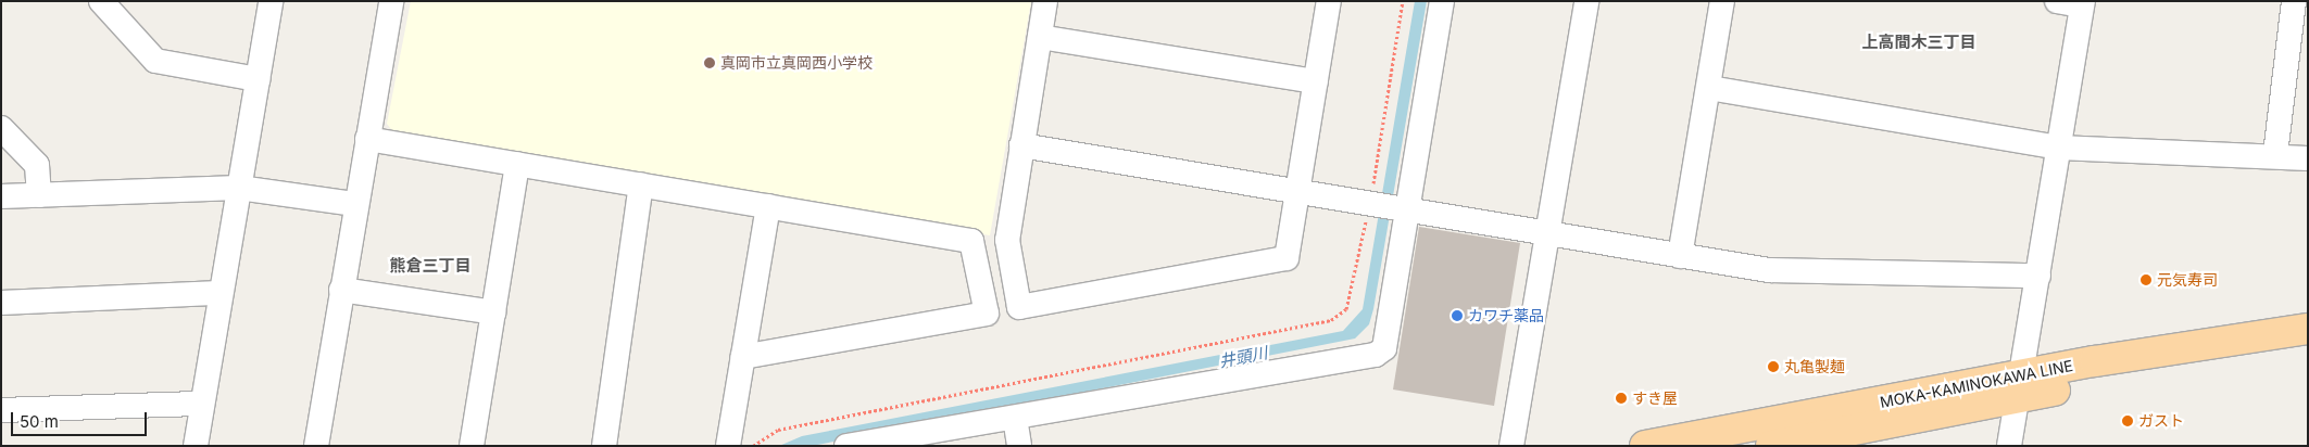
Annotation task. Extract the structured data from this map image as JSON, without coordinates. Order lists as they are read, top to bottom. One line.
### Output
{"streets":{"main road":["MOKA-KAMINOKAWA LINE"]},"districts":["上高間木三丁目","熊倉三丁目"],"water":["井頭川"],"places":["真岡市立真岡西小学校","元気寿司","カワチ薬品","丸亀製麺","すき屋","ガスト"],"scale_bar":"50 m"}
